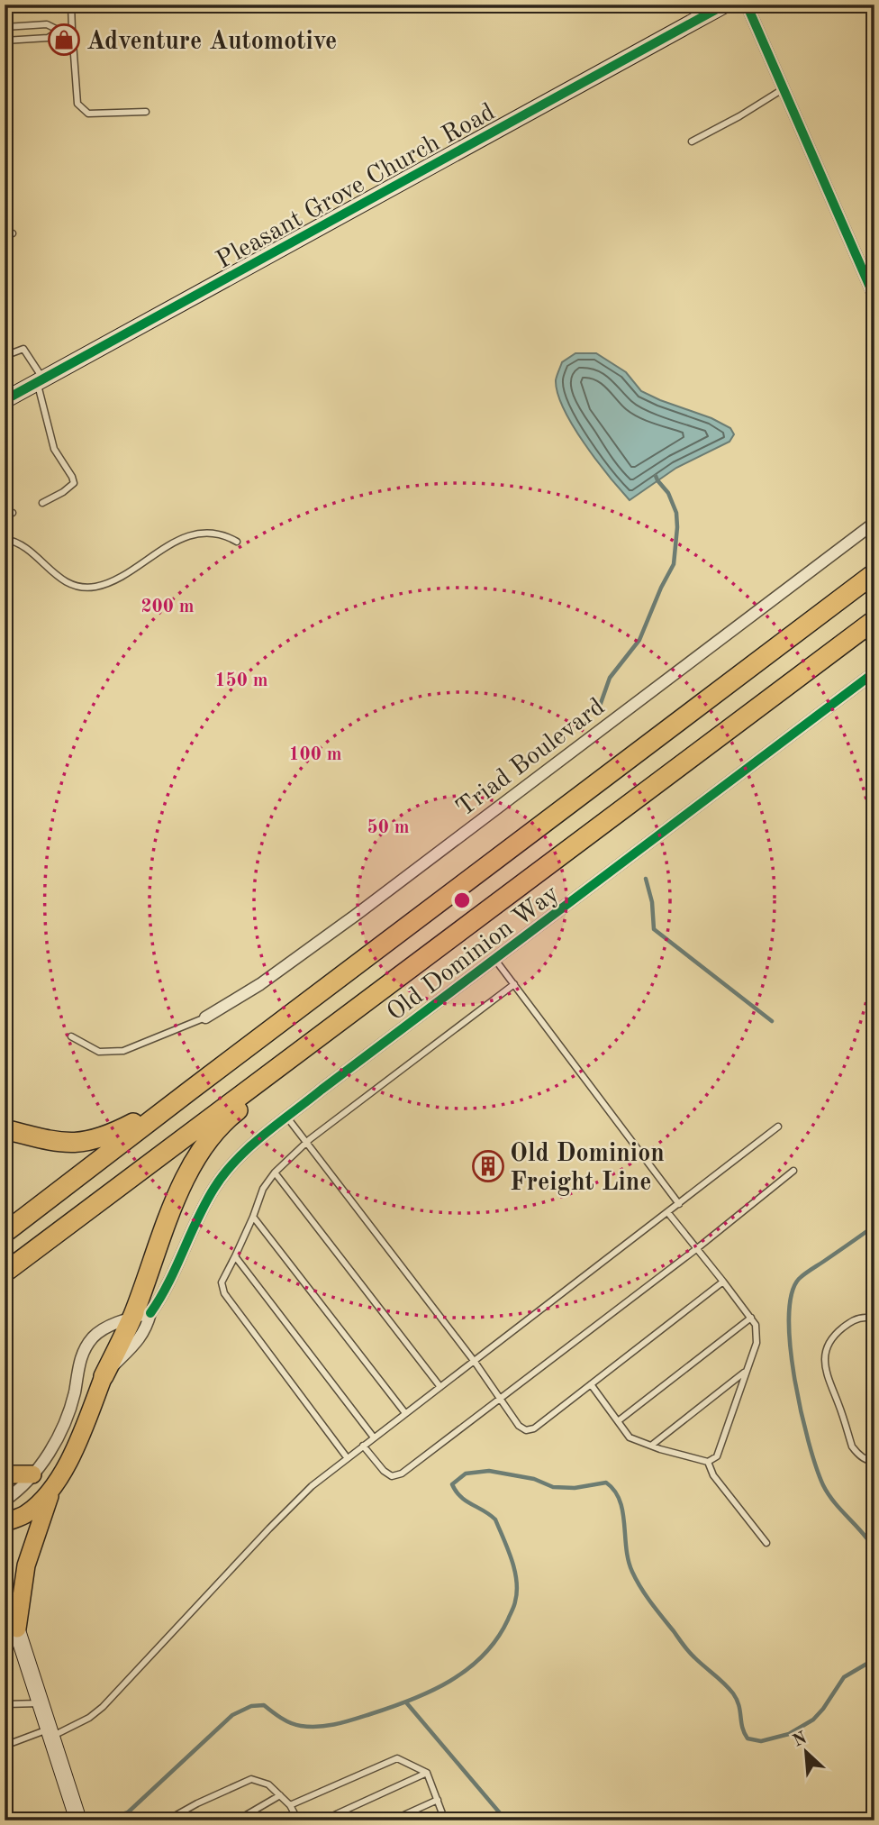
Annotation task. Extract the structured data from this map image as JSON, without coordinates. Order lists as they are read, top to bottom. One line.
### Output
{"streets":{"street":["Pleasant Grove Church Road","Triad Boulevard","Old Dominion Way"]},"places":{"shop":["Adventure Automotive"],"building":["Old Dominion Freight Line"]},"north":"top left","rings":["200 m","150 m","100 m","50 m"]}
